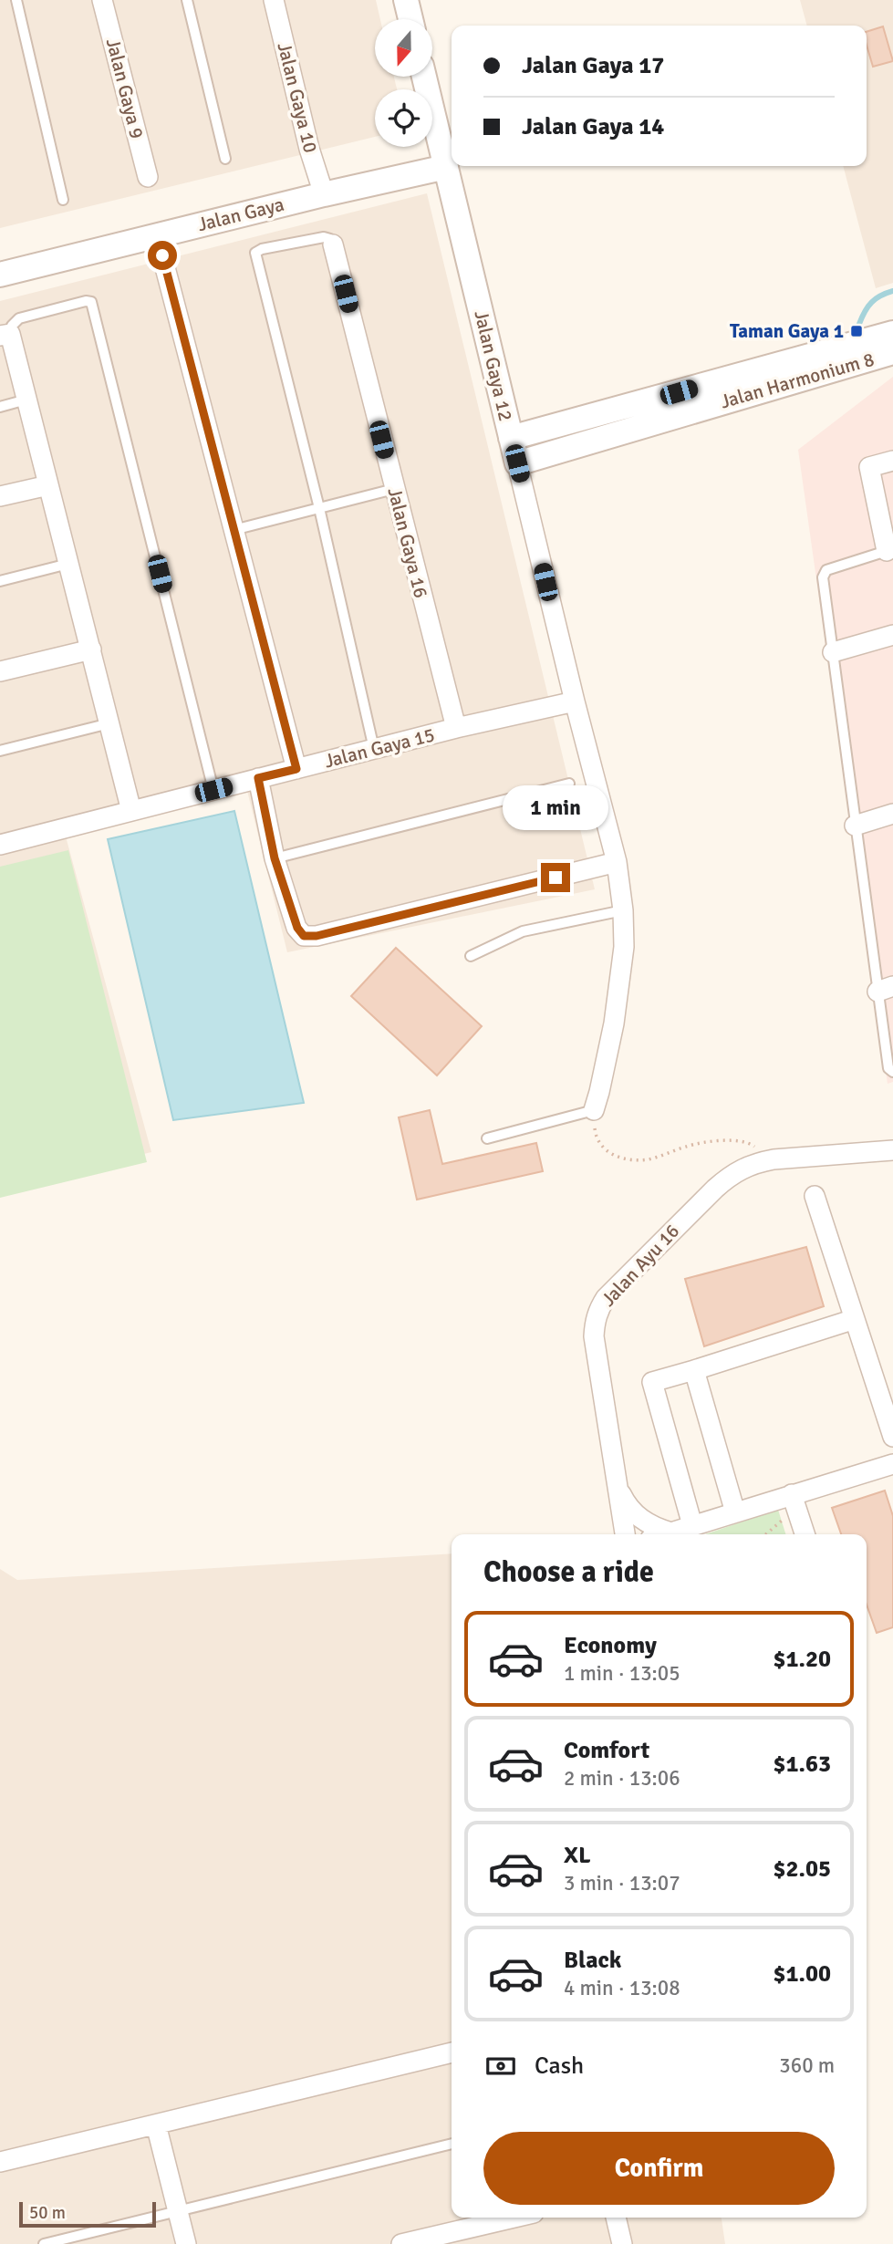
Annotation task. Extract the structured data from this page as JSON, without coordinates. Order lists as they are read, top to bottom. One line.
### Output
{"streets":{"street":["Jalan Gaya 9","Jalan Gaya 10","Jalan Gaya","Jalan Gaya 12","Jalan Harmonium 8","Jalan Gaya 16","Jalan Gaya 15","Jalan Ayu 16"]},"crossings":[["Jalan Gaya 10","Jalan Gaya"],["Jalan Gaya","Jalan Gaya 12"],["Jalan Gaya 12","Jalan Harmonium 8"],["Jalan Gaya 12","Jalan Gaya 15"],["Jalan Gaya 16","Jalan Gaya 15"]],"places":{"transit":["Taman Gaya 1"]},"scale_bar":"50 m","north":"bottom","page":{"banner":["Jalan Gaya 17","Jalan Gaya 14"],"bubble":"1 min","heading":"Choose a ride","list":[{"name":"Economy","note":"1 min · 13:05","value":"$1.20"},{"name":"Comfort","note":"2 min · 13:06","value":"$1.63"},{"name":"XL","note":"3 min · 13:07","value":"$2.05"},{"name":"Black","note":"4 min · 13:08","value":"$1.00"}],"pay":["Cash","360 m"],"buttons":"Confirm","scale":"50 m"}}
